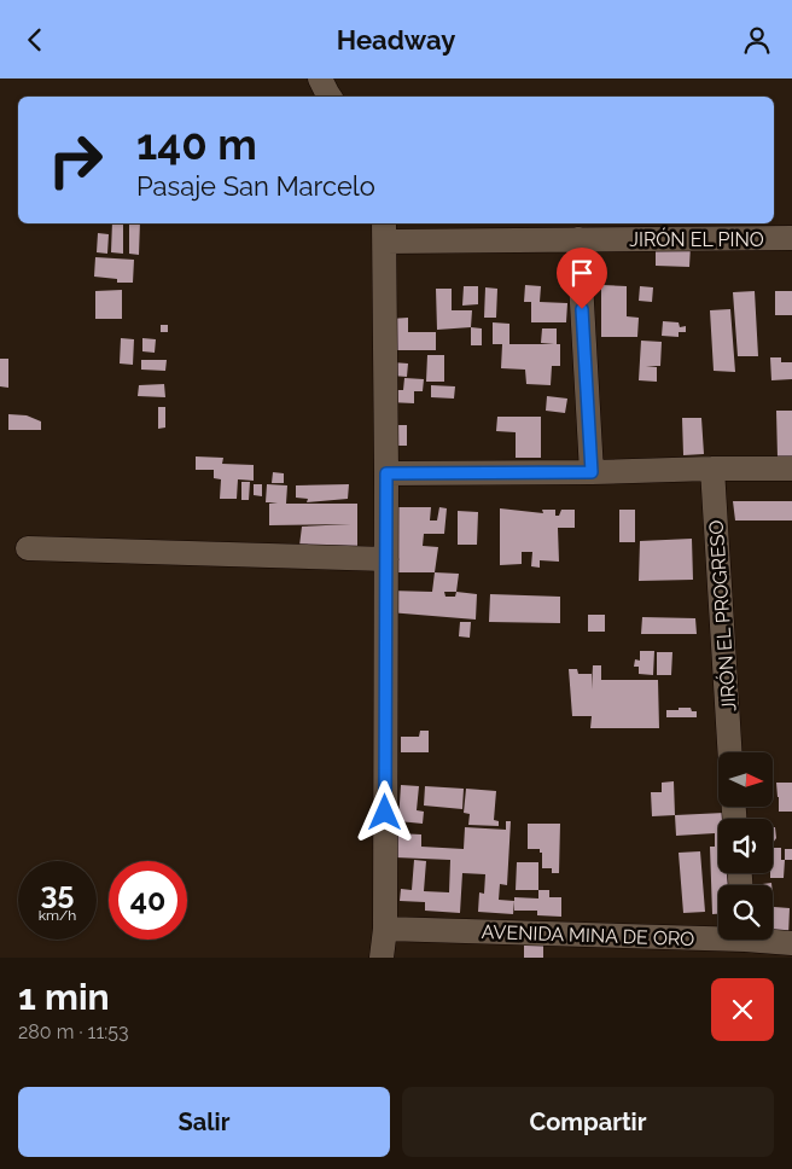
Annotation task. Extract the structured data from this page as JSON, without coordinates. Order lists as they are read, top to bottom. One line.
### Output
{"streets":{"street":["JIRÓN EL PINO","JIRÓN EL PROGRESO","AVENIDA MINA DE ORO"]},"north":"right","page":{"header":"Headway","turn":["140 m","Pasaje San Marcelo"],"speed":"35 km/h","limit":"40","heading":["1 min","280 m · 11:53"],"buttons":["Salir","Compartir"]}}
